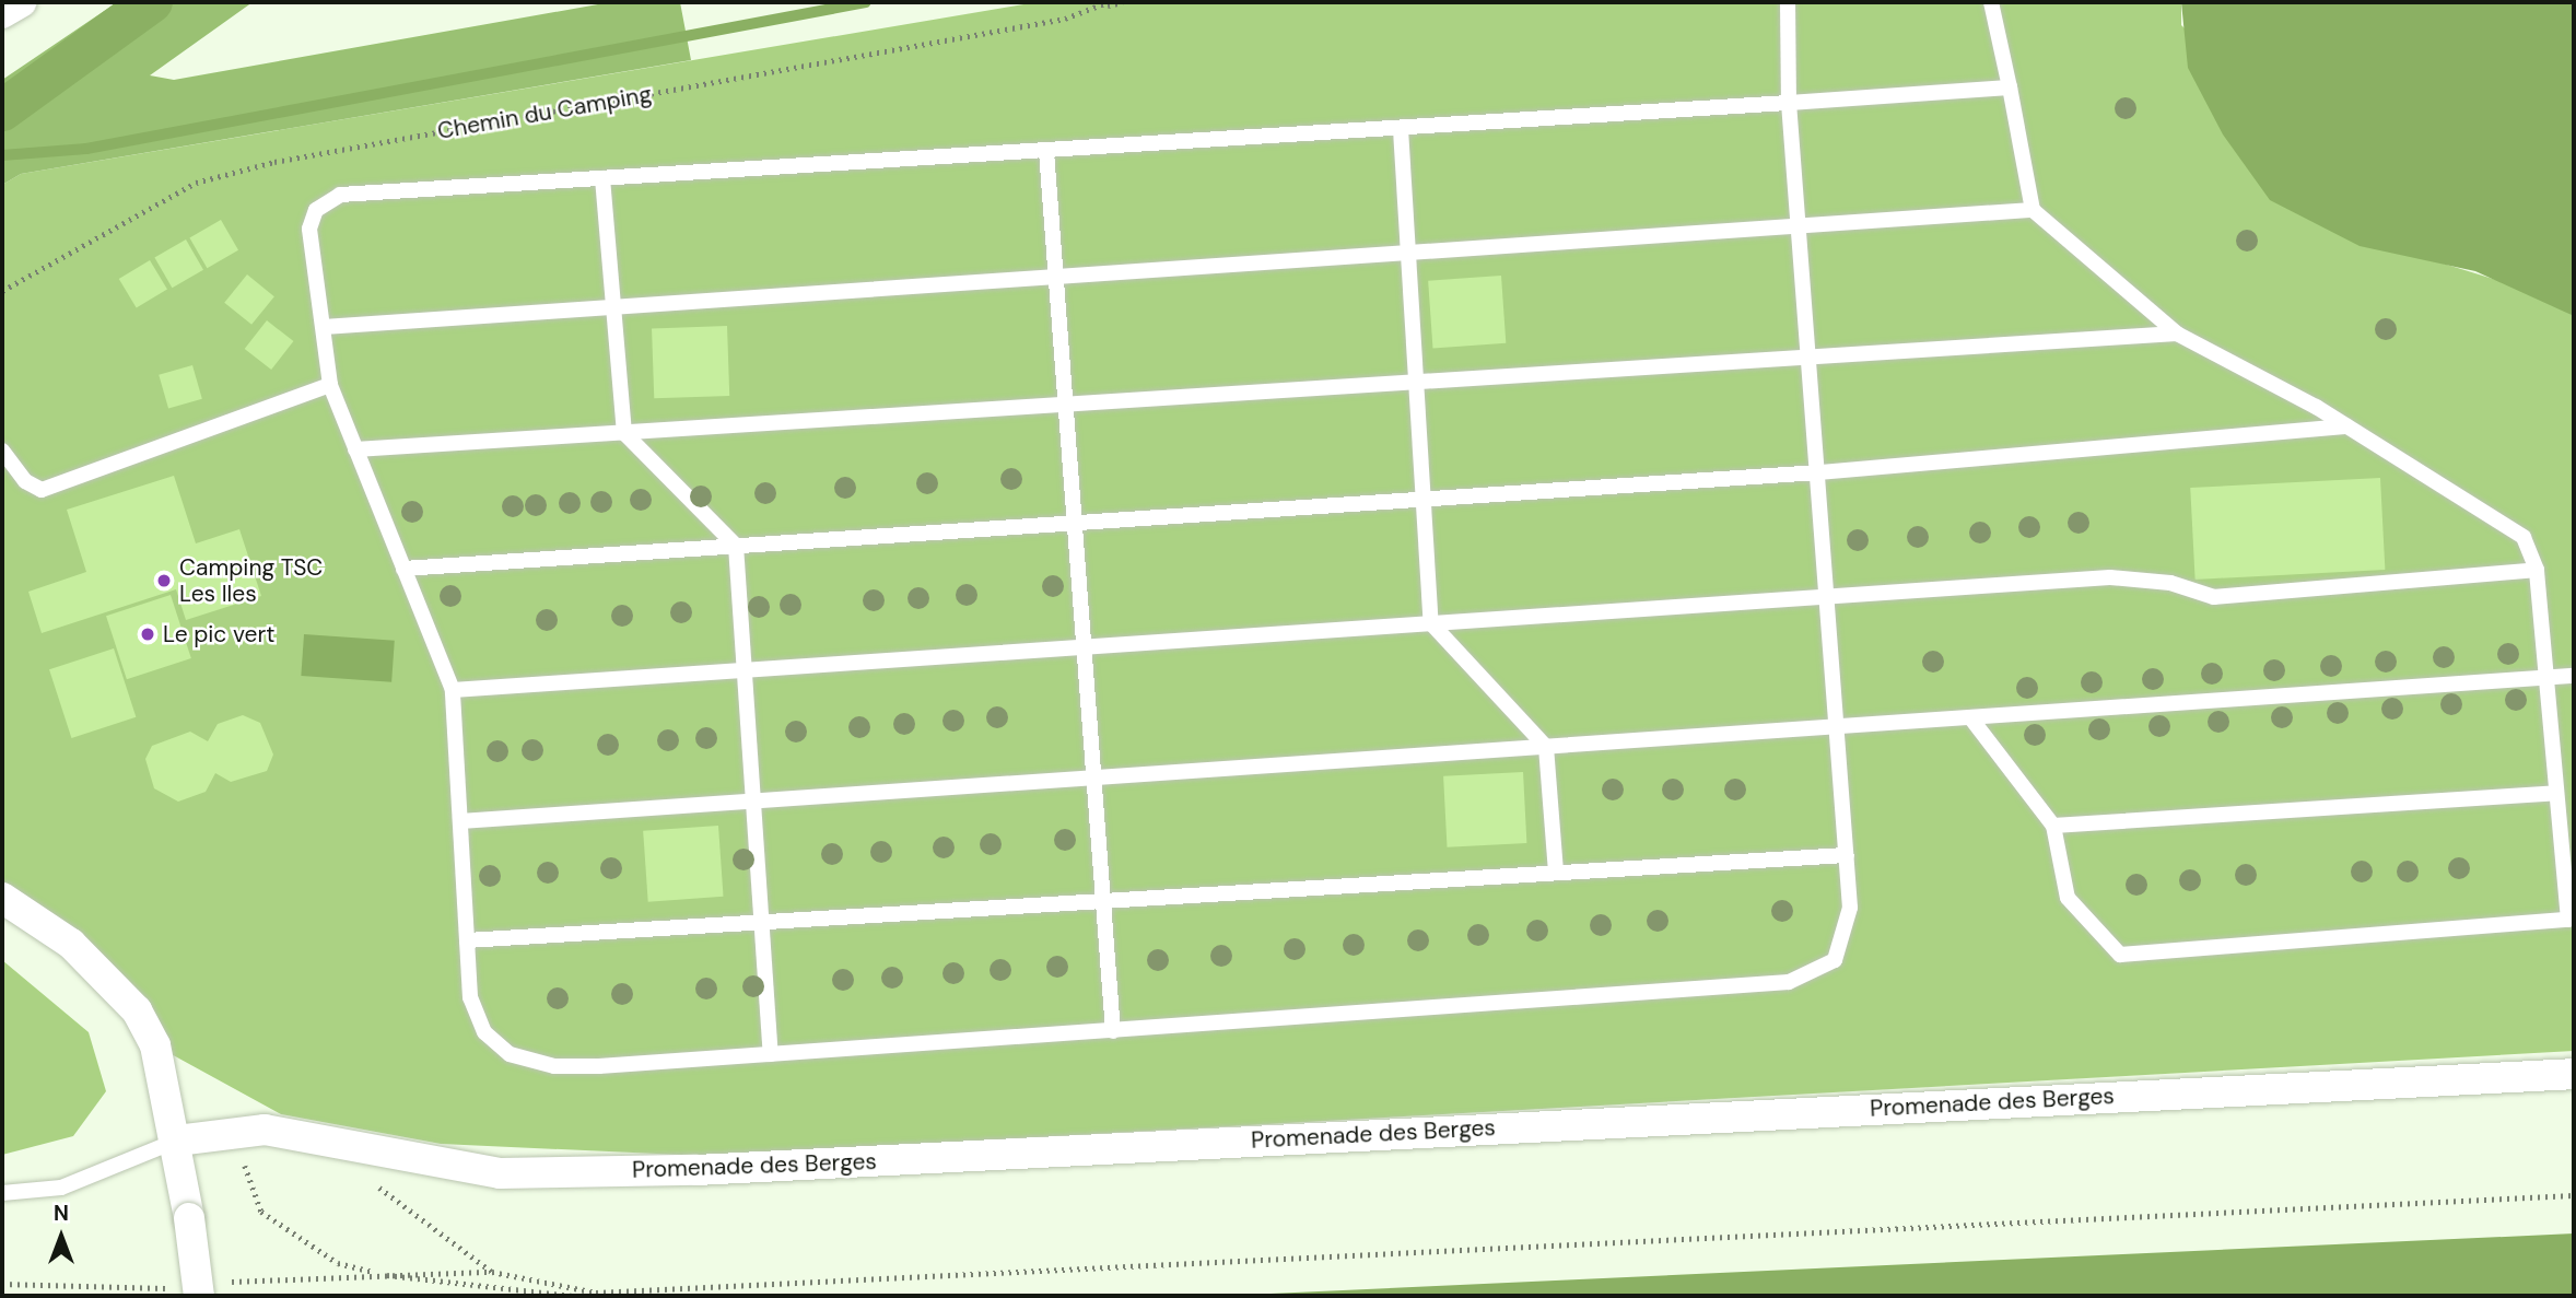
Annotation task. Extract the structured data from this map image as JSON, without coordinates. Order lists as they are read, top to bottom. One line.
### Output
{"streets":{"street":["Promenade des Berges"],"path":["Chemin du Camping"]},"places":["Camping TSC Les Iles","Le pic vert"],"north":"top"}
